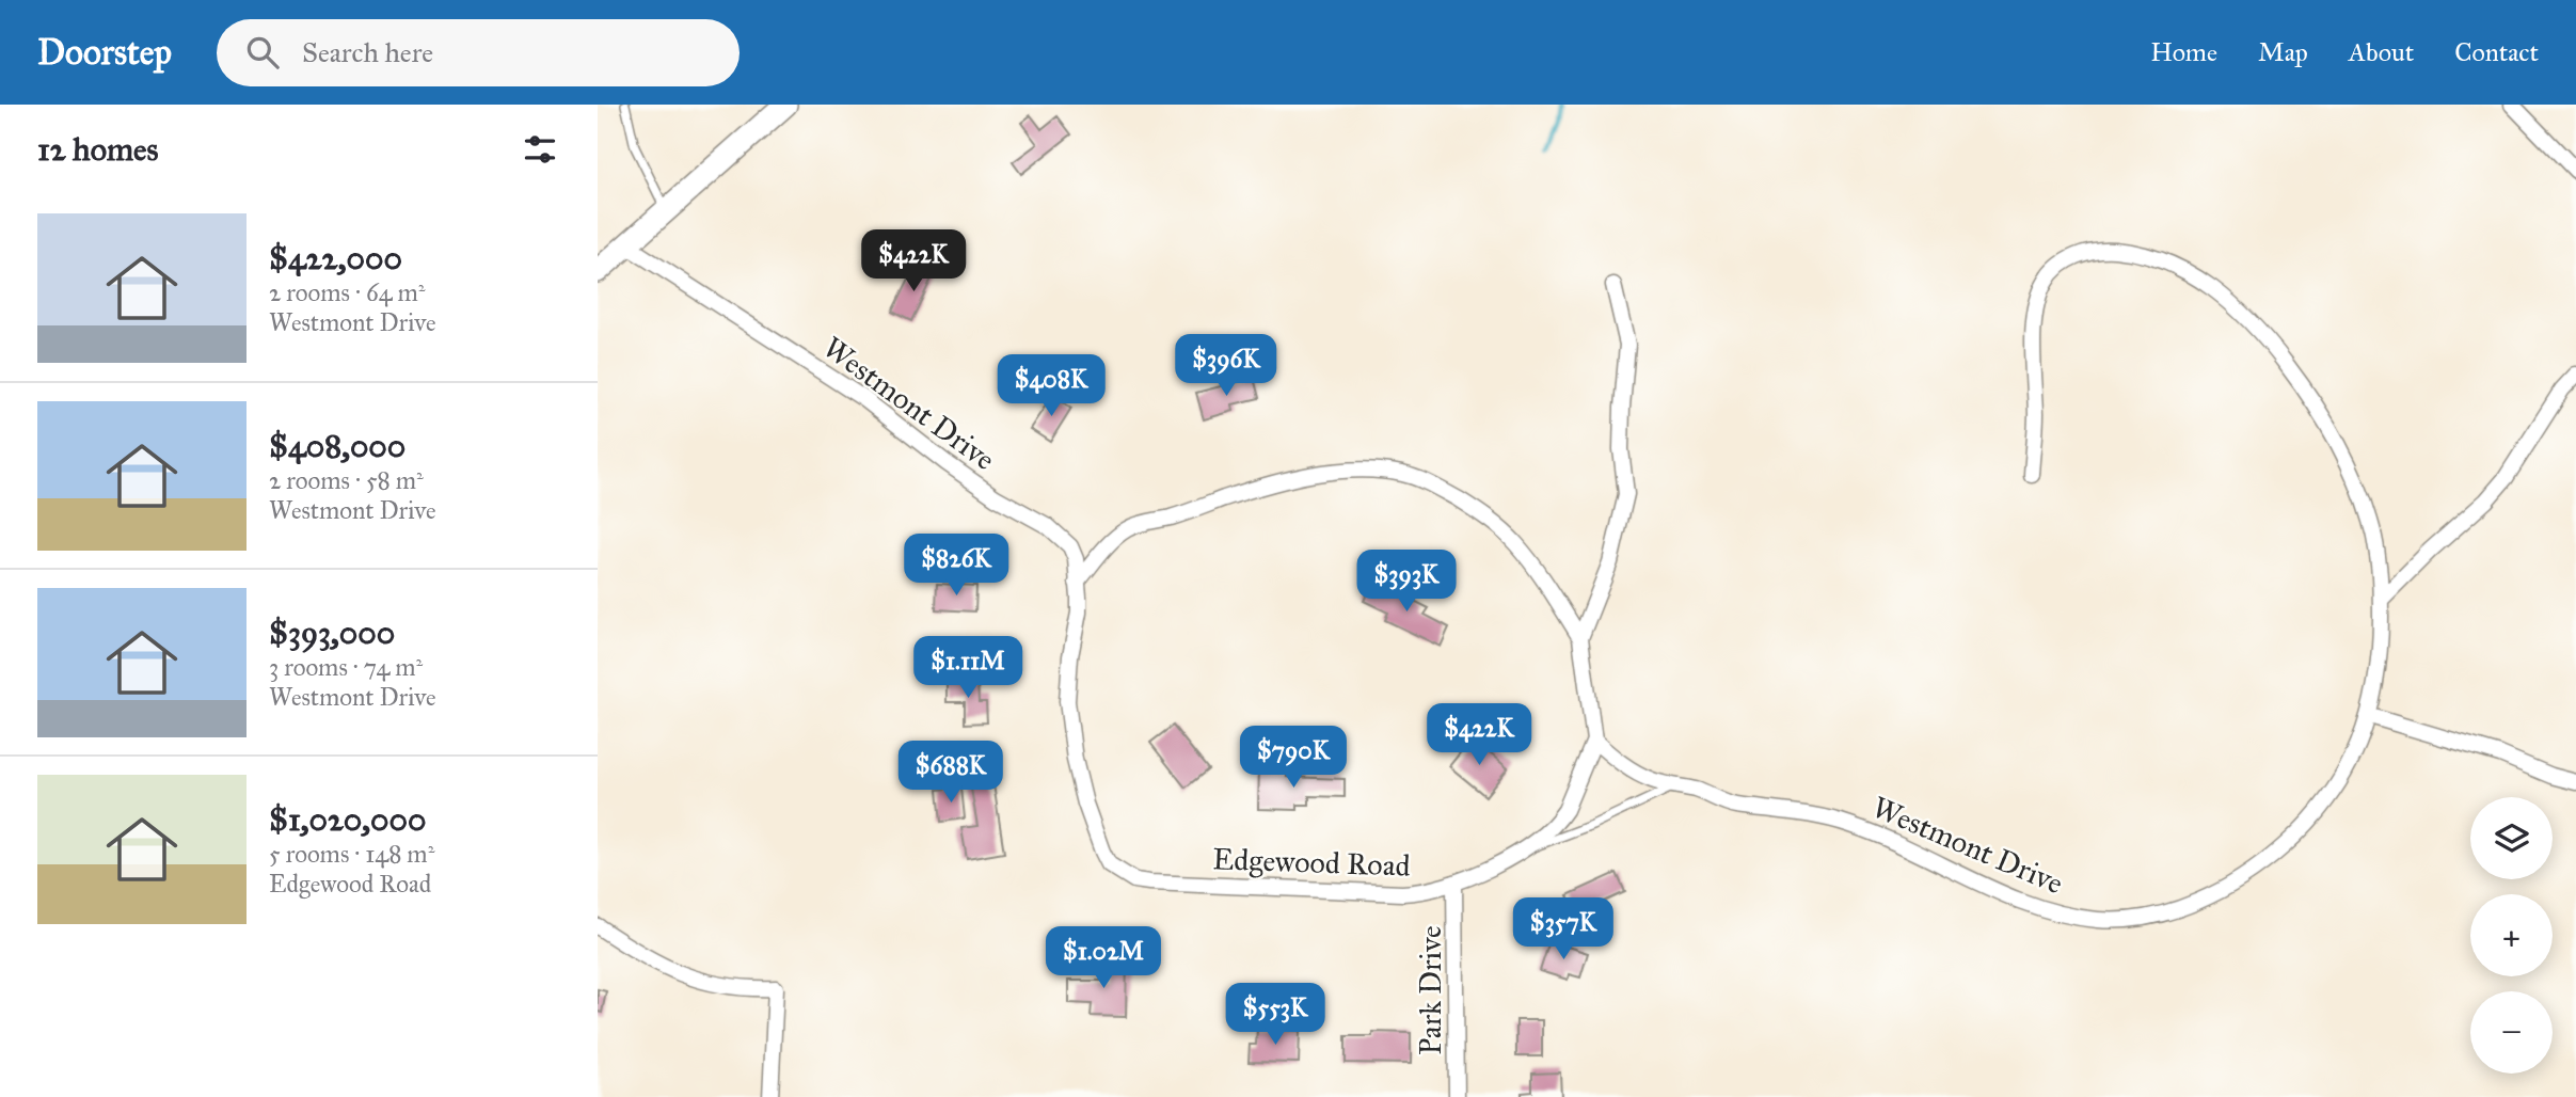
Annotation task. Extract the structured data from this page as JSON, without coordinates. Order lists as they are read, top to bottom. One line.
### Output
{"streets":{"street":["Westmont Drive","Edgewood Road","Park Drive"]},"crossings":[["Westmont Drive","Edgewood Road"],["Edgewood Road","Park Drive"]],"page":{"header":"Doorstep","search":"Search here","nav":["Home","Map","About","Contact"],"heading":"12 homes","list":[{"name":"$422,000","note":"2 rooms · 64 m² · Westmont Drive"},{"name":"$408,000","note":"2 rooms · 58 m² · Westmont Drive"},{"name":"$393,000","note":"3 rooms · 74 m² · Westmont Drive"},{"name":"$1,020,000","note":"5 rooms · 148 m² · Edgewood Road"}],"price":["$422K","$396K","$408K","$826K","$393K","$1.11M","$422K","$790K","$688K","$357K","$1.02M","$553K"],"map_buttons":["+","−"]}}
